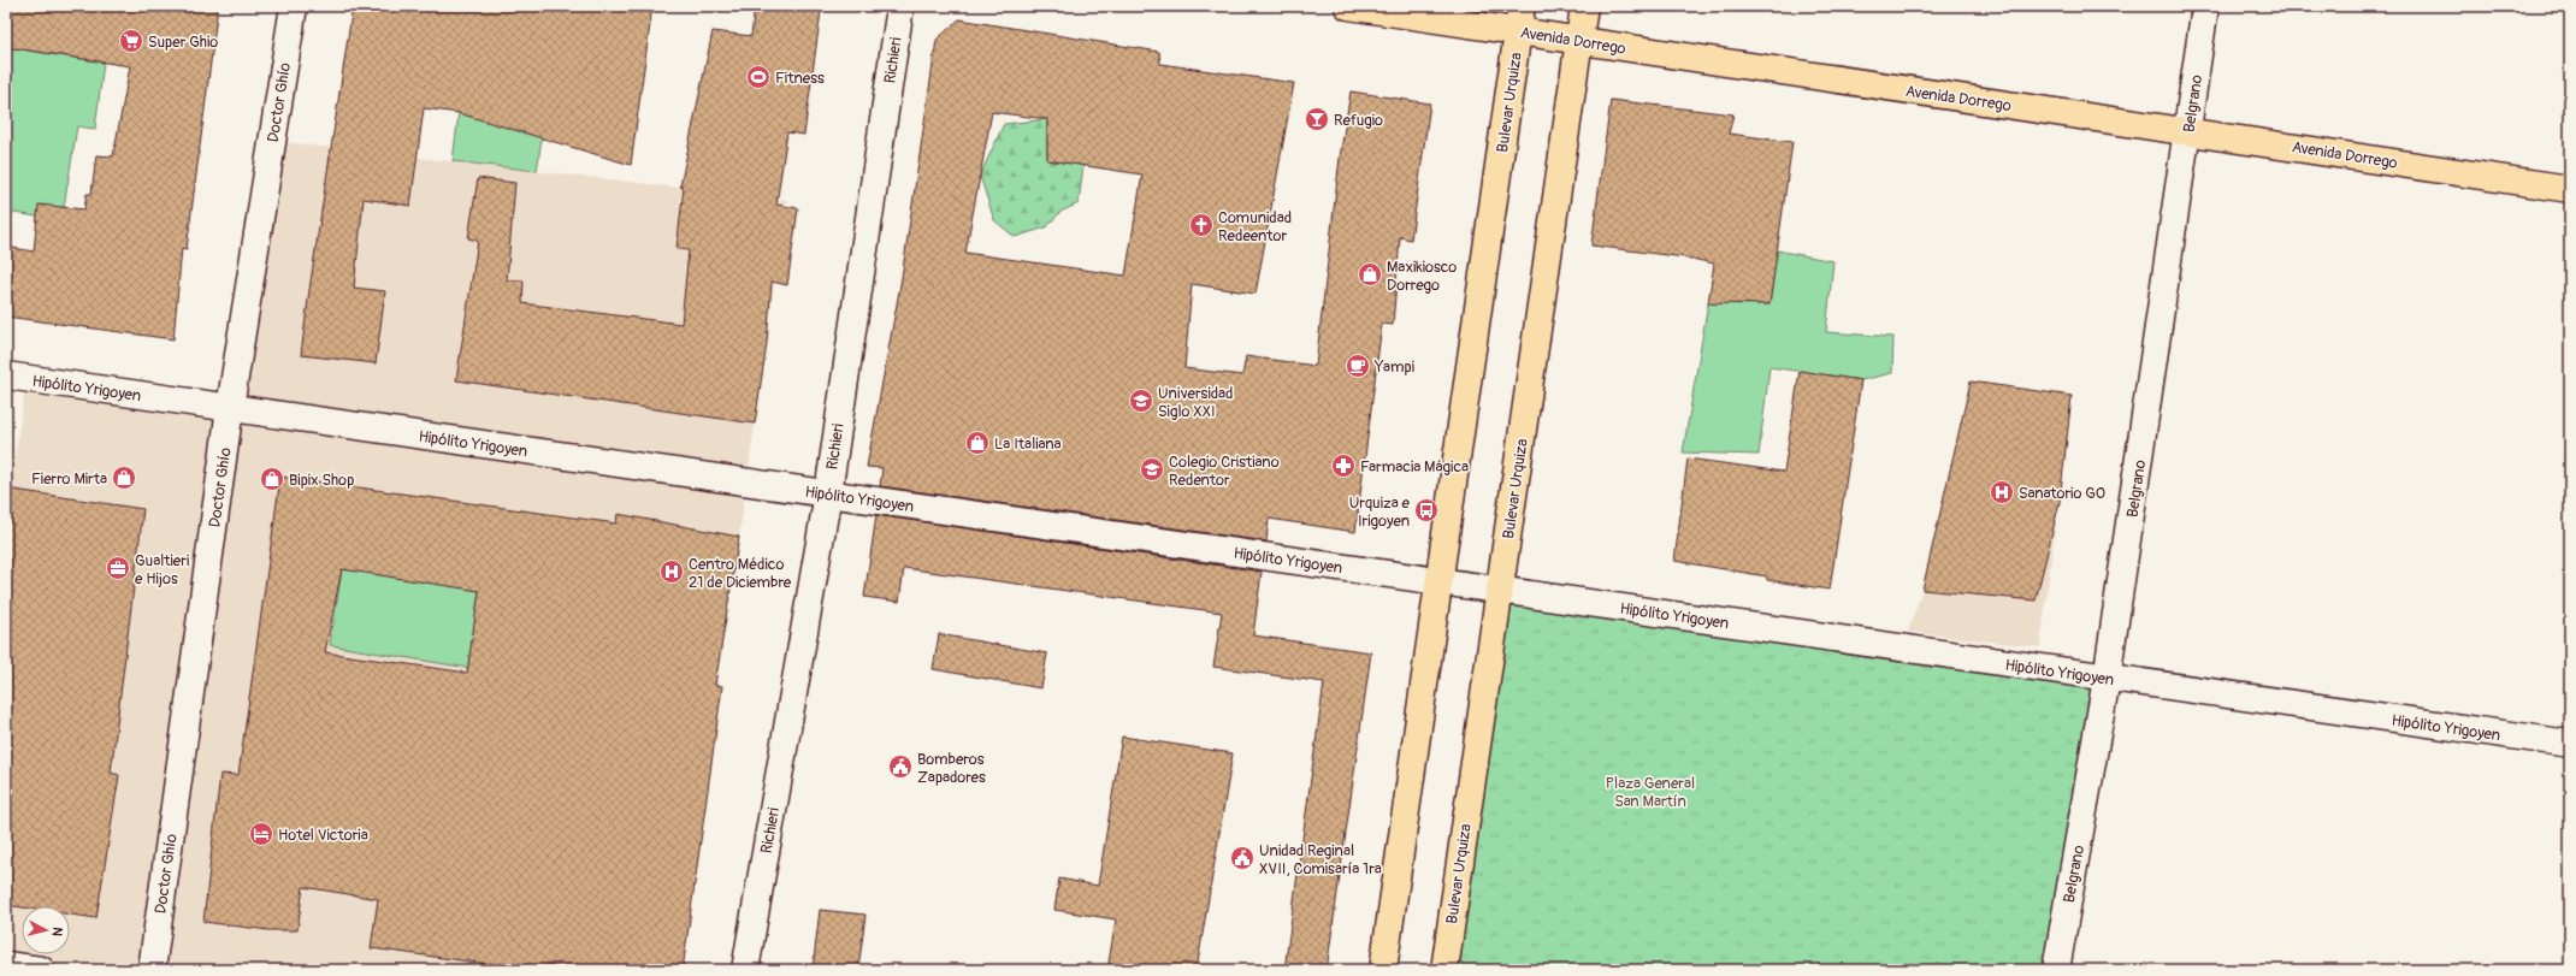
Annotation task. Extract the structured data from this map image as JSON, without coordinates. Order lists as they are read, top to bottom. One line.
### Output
{"streets":{"main road":["Avenida Dorrego","Bulevar Urquiza"],"street":["Richieri","Doctor Ghío","Belgrano","Hipólito Yrigoyen"]},"crossings":[["Avenida Dorrego","Bulevar Urquiza"],["Avenida Dorrego","Belgrano"],["Richieri","Hipólito Yrigoyen"],["Doctor Ghío","Hipólito Yrigoyen"],["Bulevar Urquiza","Hipólito Yrigoyen"],["Belgrano","Hipólito Yrigoyen"]],"parks":["Plaza General San Martín"],"places":{"supermarket":["Super Ghio"],"sports":["Fitness"],"bar":["Refugio"],"church":["Comunidad Redeentor"],"shop":["Maxikiosco Dorrego","La Italiana","Fierro Mirta","Bipix Shop"],"cafe":["Yampi"],"school or university":["Universidad Siglo XXI","Colegio Cristiano Redentor"],"pharmacy":["Farmacia Mágica"],"hospital":["Sanatorio GO","Centro Médico 21 de Diciembre"],"bus stop":["Urquiza e Irigoyen"],"office":["Gualtieri e Hijos"],"public building":["Bomberos Zapadores","Unidad Reginal XVII, Comisaría 1ra"],"hotel":["Hotel Victoria"]},"north":"right"}
